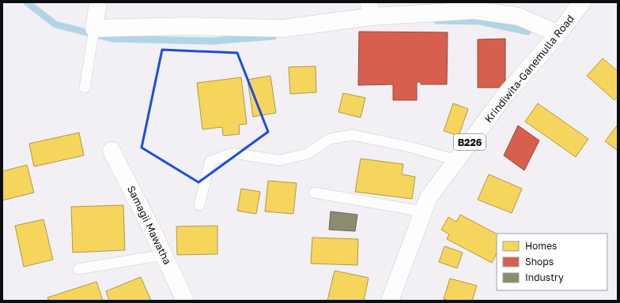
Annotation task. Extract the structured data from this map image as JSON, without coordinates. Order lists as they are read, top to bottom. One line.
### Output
{"streets":{"street":["Krindiwita-Ganemulla Road","B226","Samagii Mawatha"]},"legend":["Homes","Shops","Industry"]}
